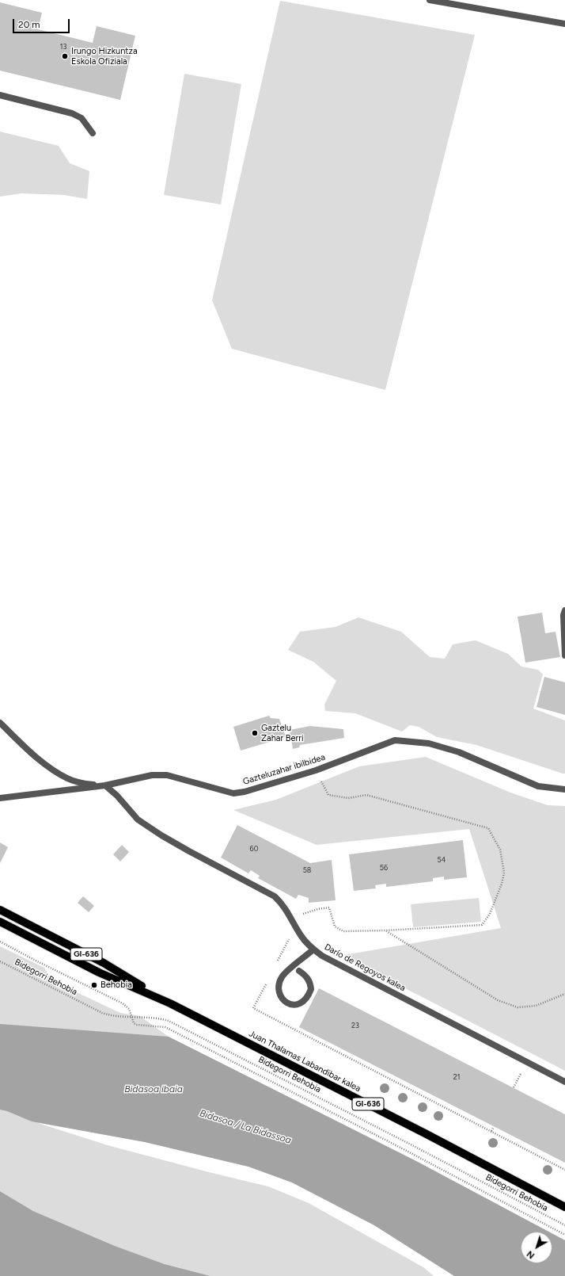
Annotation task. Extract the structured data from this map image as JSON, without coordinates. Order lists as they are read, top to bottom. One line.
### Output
{"streets":{"main road":["GI-636","Juan Thalamas Labandibar kalea"],"street":["Gazteluzahar ibilbidea","Darío de Regoyos kalea"],"path":["Bidegorri Behobia"]},"crossings":[["Gazteluzahar ibilbidea","Darío de Regoyos kalea"]],"water":["Bidasoa ibaia","Bidasoa / La Bidassoa"],"places":["Irungo Hizkuntza Eskola Ofiziala","Gaztelu Zahar Berri","Behobia"],"house_numbers":["13","60","54","56","58","23","21"],"scale_bar":"20 m","north":"bottom left"}
